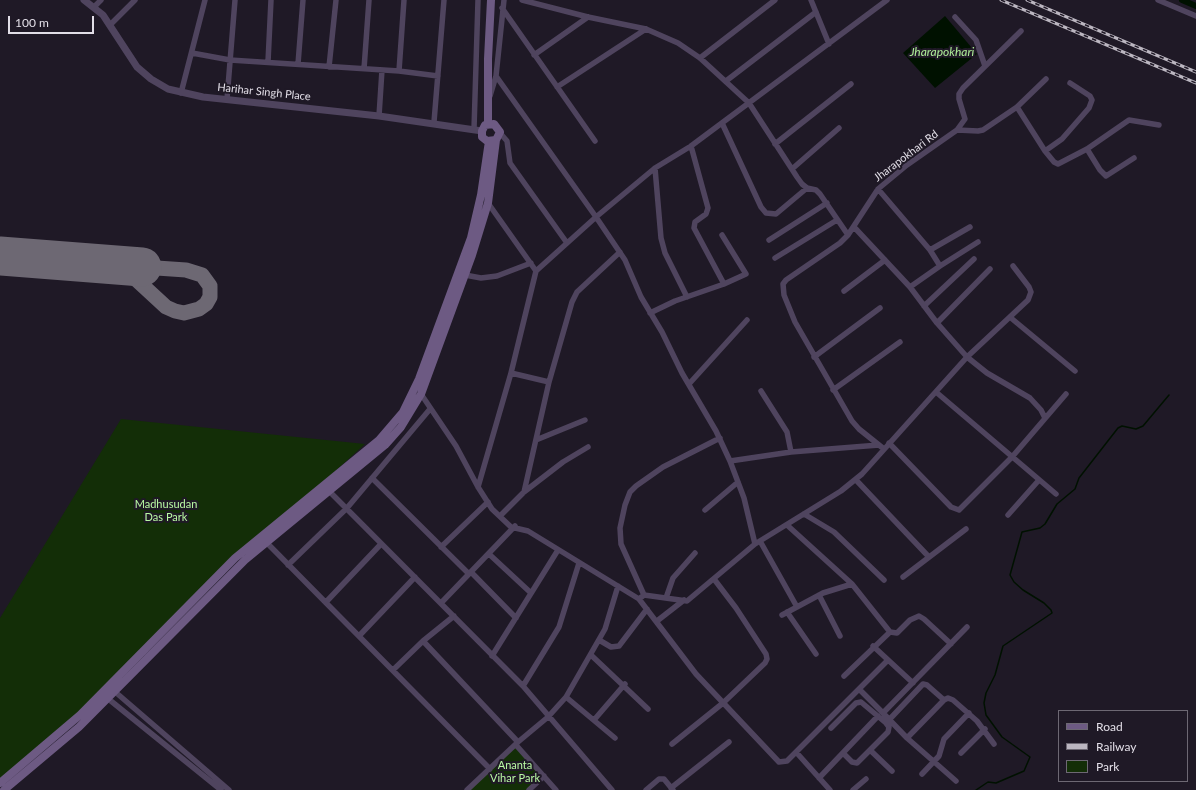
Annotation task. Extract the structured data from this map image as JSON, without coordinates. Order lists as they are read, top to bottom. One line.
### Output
{"streets":{"street":["Harihar Singh Place","Jharapokhari Rd"]},"water":["Jharapokhari"],"parks":["Madhusudan Das Park","Ananta Vihar Park"],"legend":["Road","Railway","Park"],"scale_bar":"100 m"}
